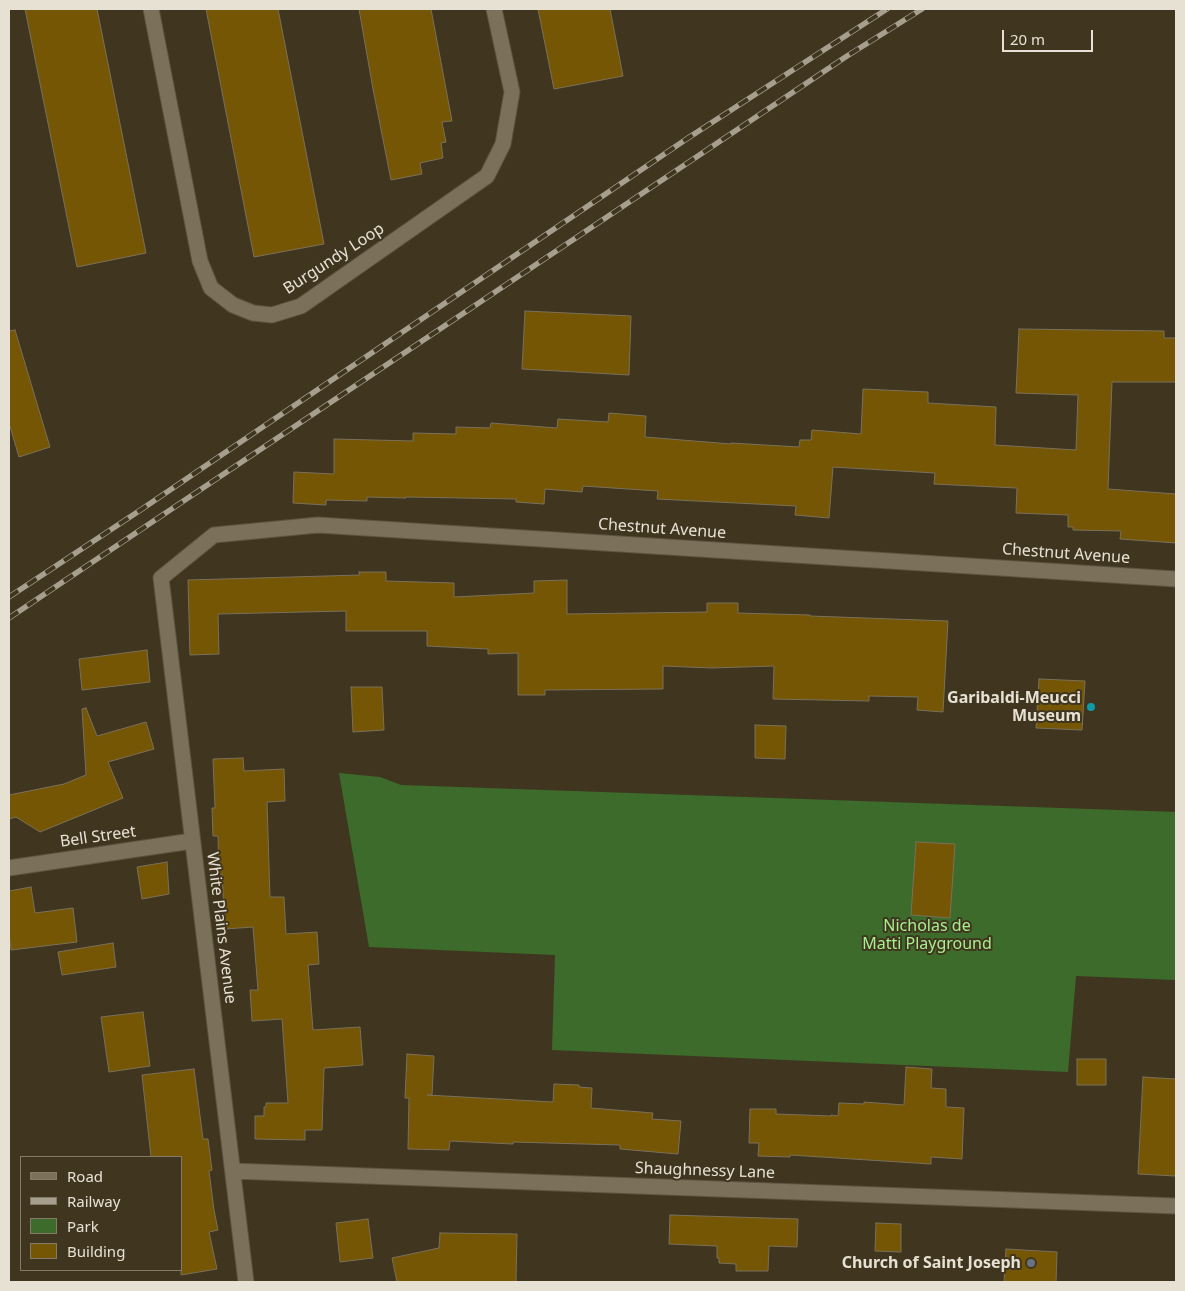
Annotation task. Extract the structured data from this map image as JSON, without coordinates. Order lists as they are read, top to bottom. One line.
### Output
{"streets":{"street":["Burgundy Loop","Chestnut Avenue","Bell Street","White Plains Avenue","Shaughnessy Lane"]},"crossings":[["Chestnut Avenue","White Plains Avenue"],["Bell Street","White Plains Avenue"],["White Plains Avenue","Shaughnessy Lane"]],"parks":["Nicholas de Matti Playground"],"places":["Garibaldi-Meucci Museum","Church of Saint Joseph"],"legend":["Road","Railway","Park","Building"],"scale_bar":"20 m"}
